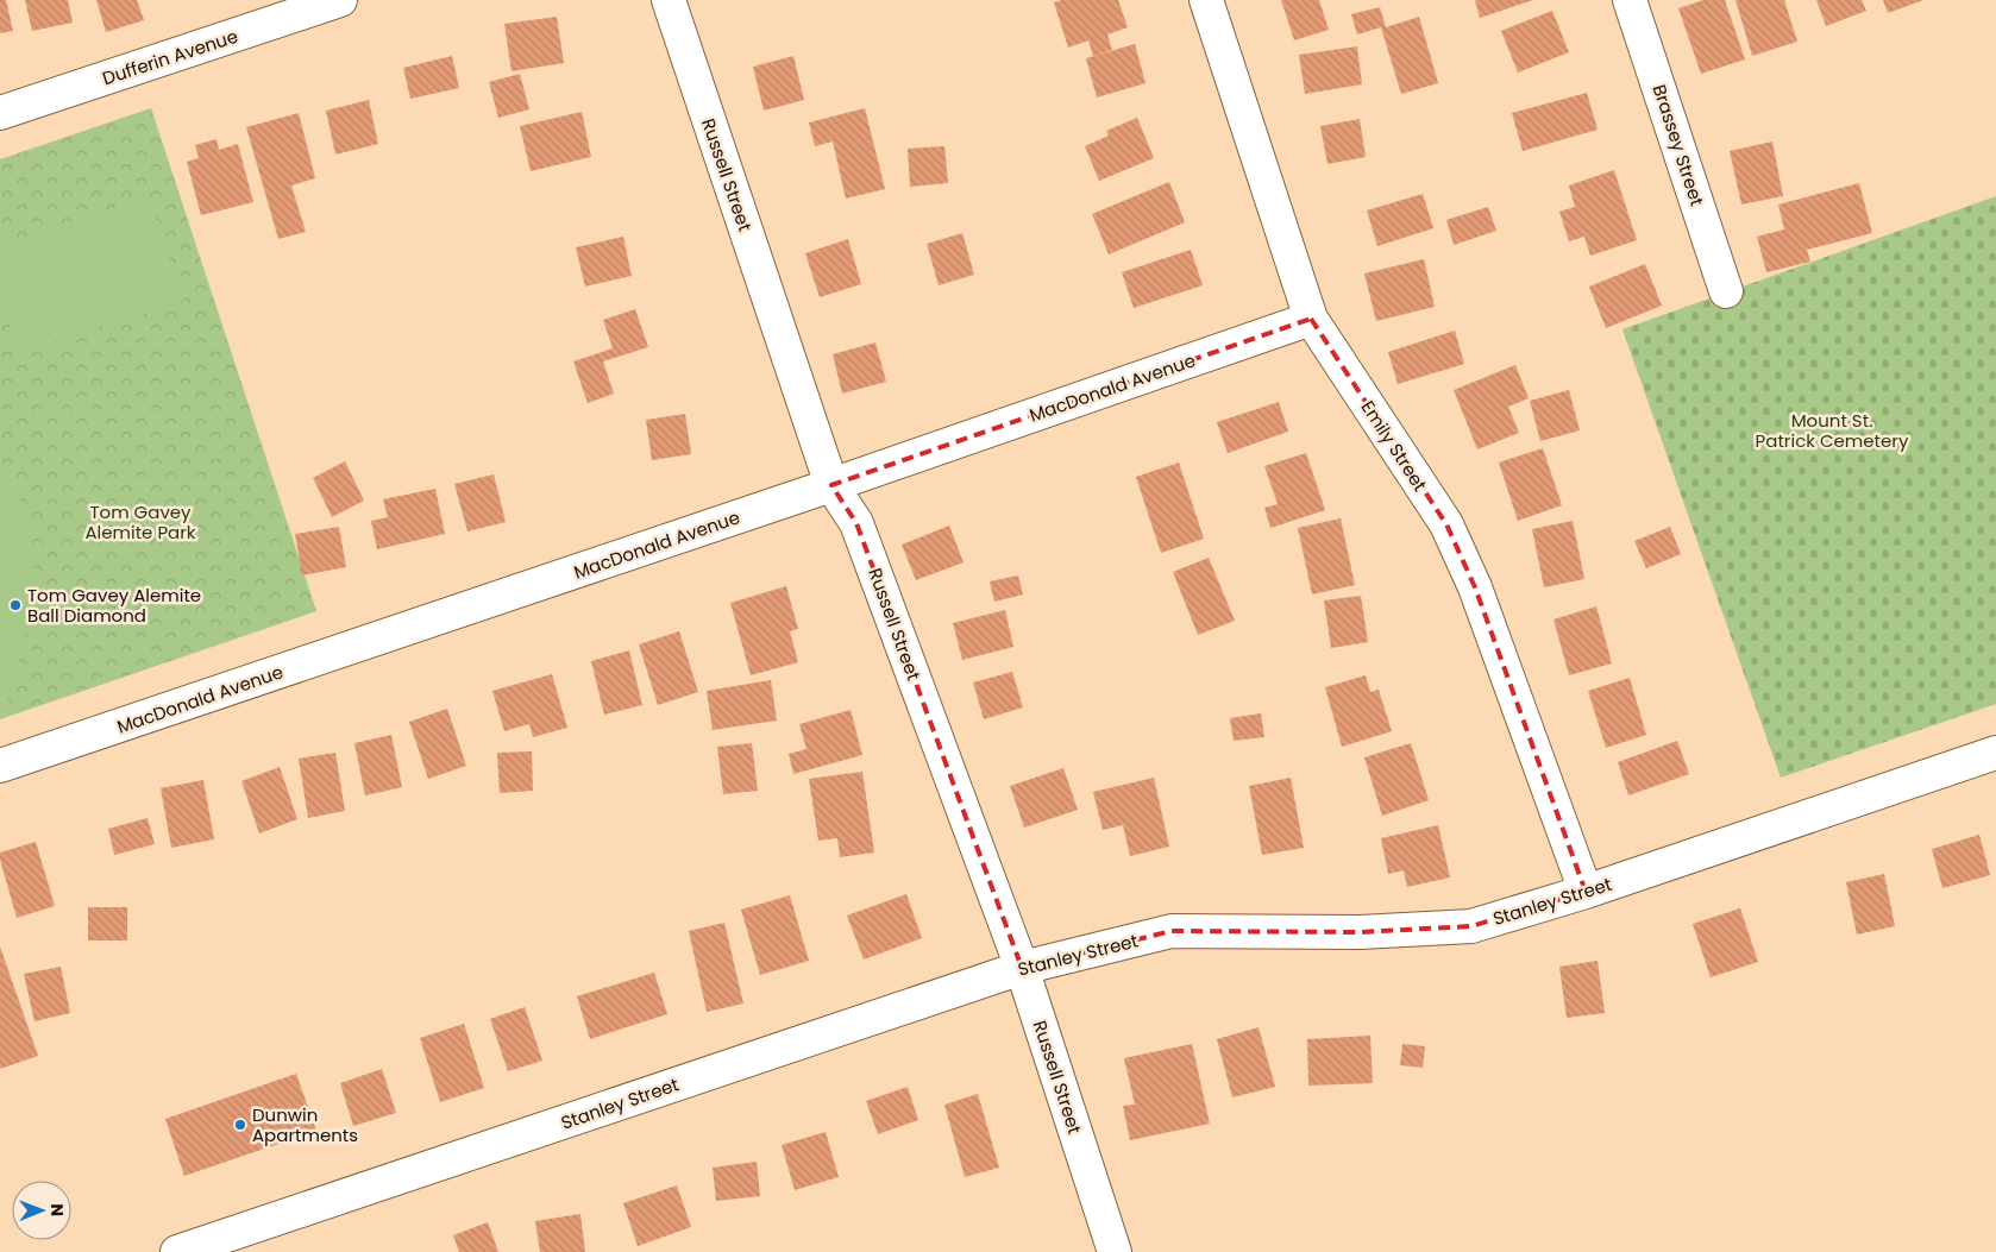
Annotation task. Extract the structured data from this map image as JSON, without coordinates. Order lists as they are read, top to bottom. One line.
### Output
{"streets":{"street":["Dufferin Avenue","Brassey Street","Russell Street","MacDonald Avenue","Emily Street","Stanley Street"]},"crossings":[["Russell Street","MacDonald Avenue"],["Russell Street","Stanley Street"],["MacDonald Avenue","Emily Street"],["Emily Street","Stanley Street"]],"parks":["Mount St. Patrick Cemetery","Tom Gavey Alemite Park"],"places":["Tom Gavey Alemite Ball Diamond","Dunwin Apartments"],"north":"right"}
